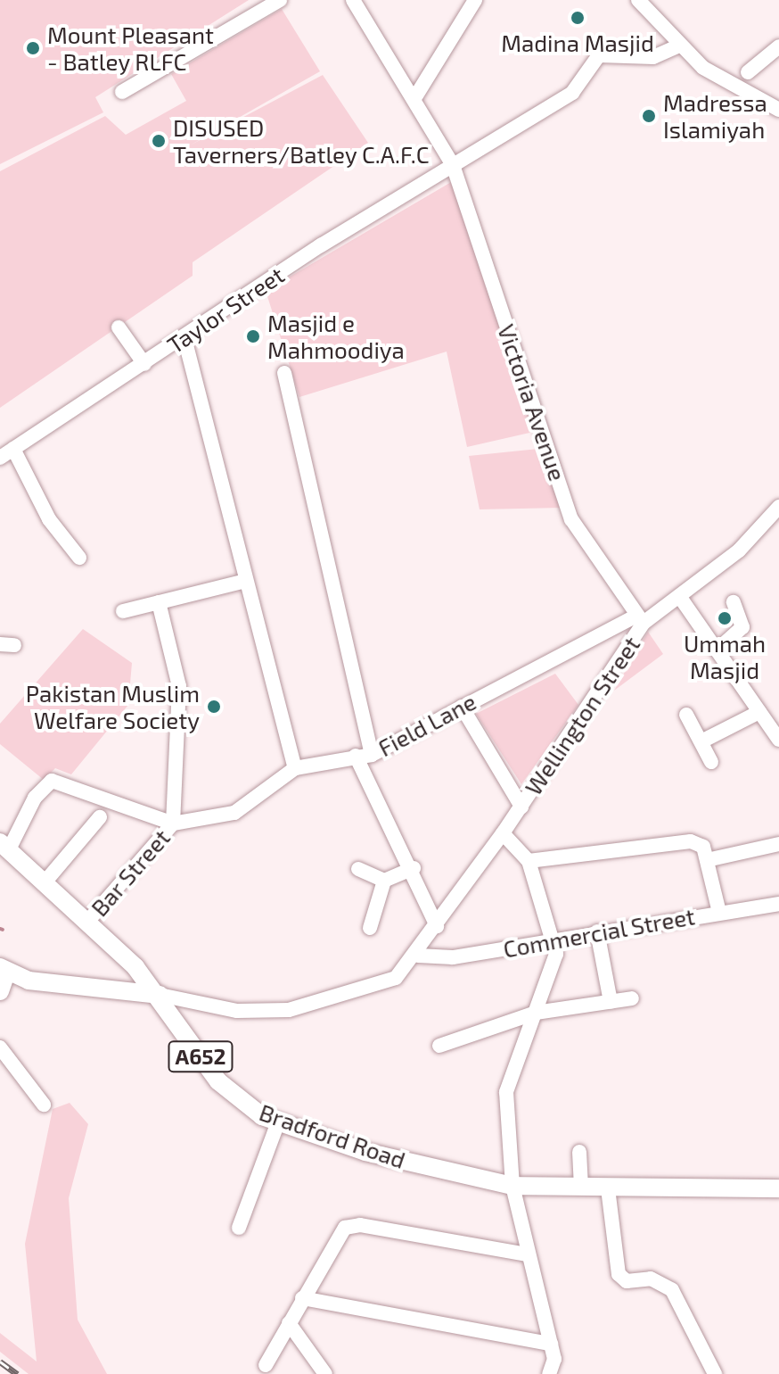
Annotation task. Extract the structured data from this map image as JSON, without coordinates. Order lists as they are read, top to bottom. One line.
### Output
{"streets":{"main road":["A652","Bradford Road"],"street":["Taylor Street","Victoria Avenue","Wellington Street","Field Lane","Bar Street","Commercial Street"]},"crossings":[["Taylor Street","Victoria Avenue"],["Victoria Avenue","Wellington Street"],["Victoria Avenue","Field Lane"],["Wellington Street","Field Lane"],["Wellington Street","Commercial Street"],["Wellington Street","Bradford Road"],["Field Lane","Bar Street"],["Field Lane","Bradford Road"],["Bar Street","Bradford Road"]],"places":["Madina Masjid","Mount Pleasant - Batley RLFC","Madressa Islamiyah","DISUSED Taverners/Batley C.A.F.C","Masjid e Mahmoodiya","Ummah Masjid","Pakistan Muslim Welfare Society"]}
